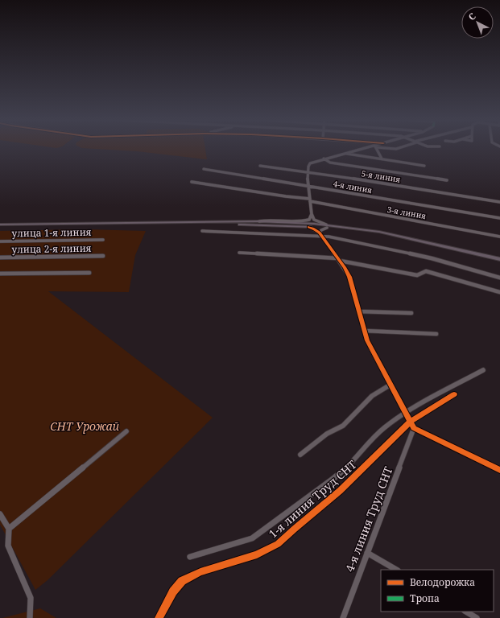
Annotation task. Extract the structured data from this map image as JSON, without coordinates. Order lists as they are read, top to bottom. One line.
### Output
{"streets":{"street":["5-я линия","4-я линия","3-я линия","улица 1-я линия","улица 2-я линия","1-я линия Труд СНТ","4-я линия Труд СНТ"]},"parks":["СНТ Урожай"],"legend":["Велодорожка","Тропа"],"north":"top left"}
